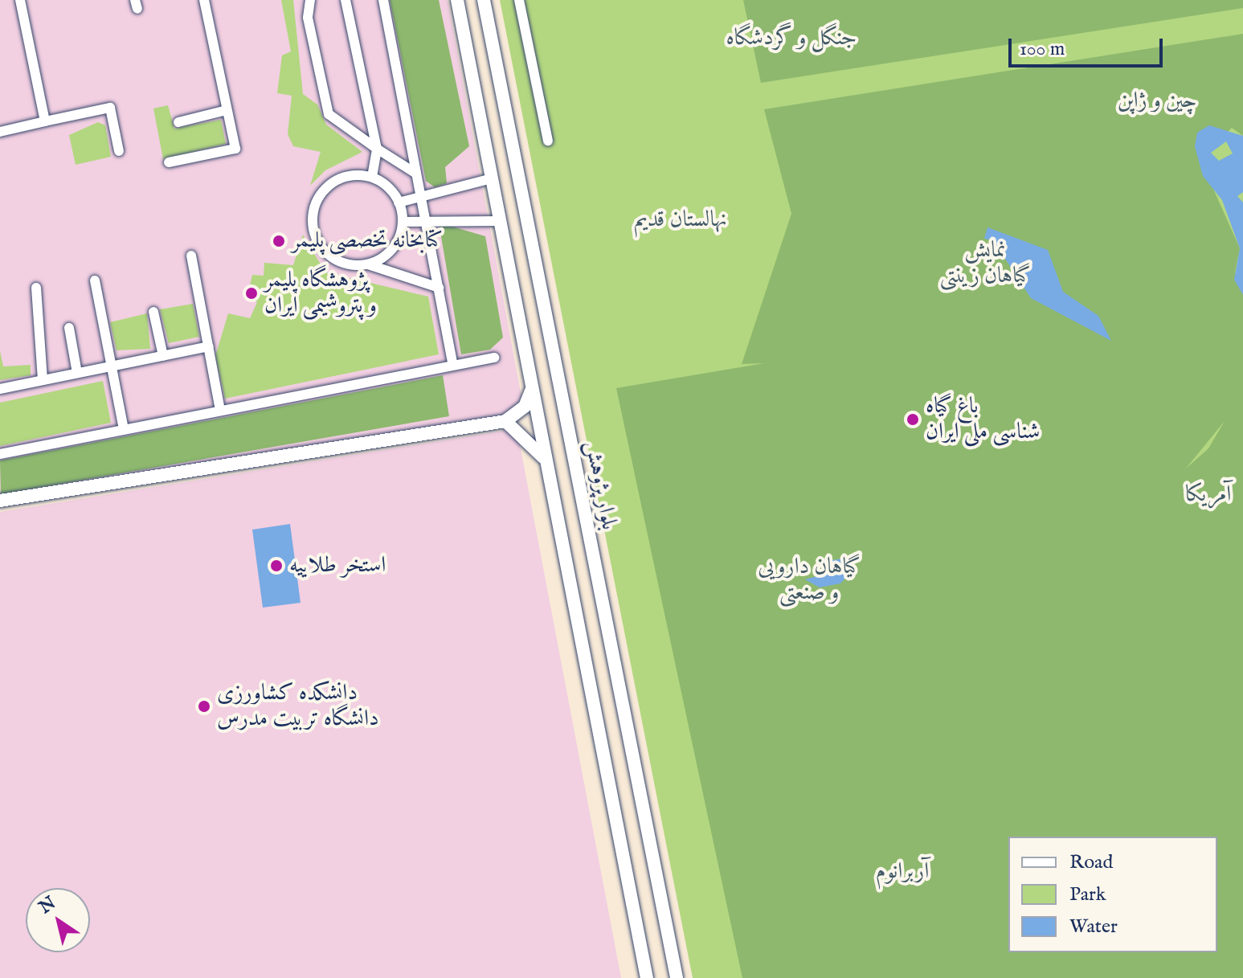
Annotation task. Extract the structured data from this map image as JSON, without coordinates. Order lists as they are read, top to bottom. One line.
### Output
{"streets":{"street":["بلوار پژوهش"]},"parks":["جنگل و گردشگاه","چین و ژاپن","نهالستان قدیم","نمایش گیاهان زینتی","آمریکا","گیاهان دارویی و صنعتی","آربرانوم"],"places":["کتابخانه تخصصی پلیمر","پژوهشگاه پلیمر و پتروشیمی ایران","باغ گیاه‌ شناسی ملی ایران","استخر طلاییه","دانشکده کشاورزی دانشگاه تربیت مدرس"],"legend":["Road","Park","Water"],"scale_bar":"100 m","north":"top left"}
